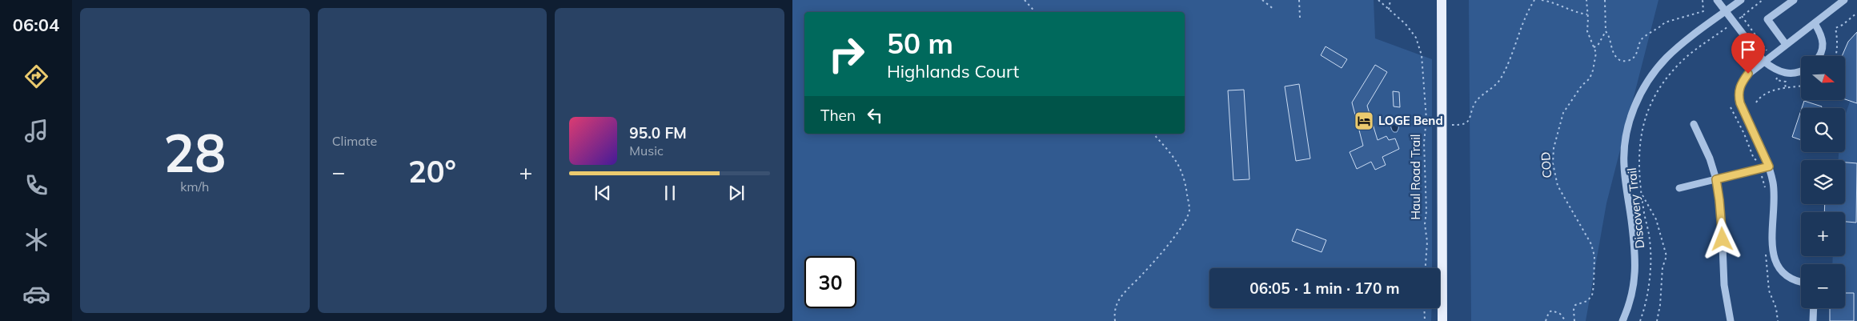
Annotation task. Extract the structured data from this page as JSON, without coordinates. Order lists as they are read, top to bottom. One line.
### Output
{"streets":{"path":["COD","Haul Road Trail","Discovery Trail"]},"places":{"hotel":["LOGE Bend"]},"north":"right","page":{"tabs":"06:04","tile":[["28","km/h"],"Climate"],"turn":["50 m","Highlands Court"],"map_buttons":["+","−"],"then":"Then","song":["95.0 FM","Music"],"heat":["−","20°","+"],"limit":"30","trip":"06:05 · 1 min · 170 m"}}
